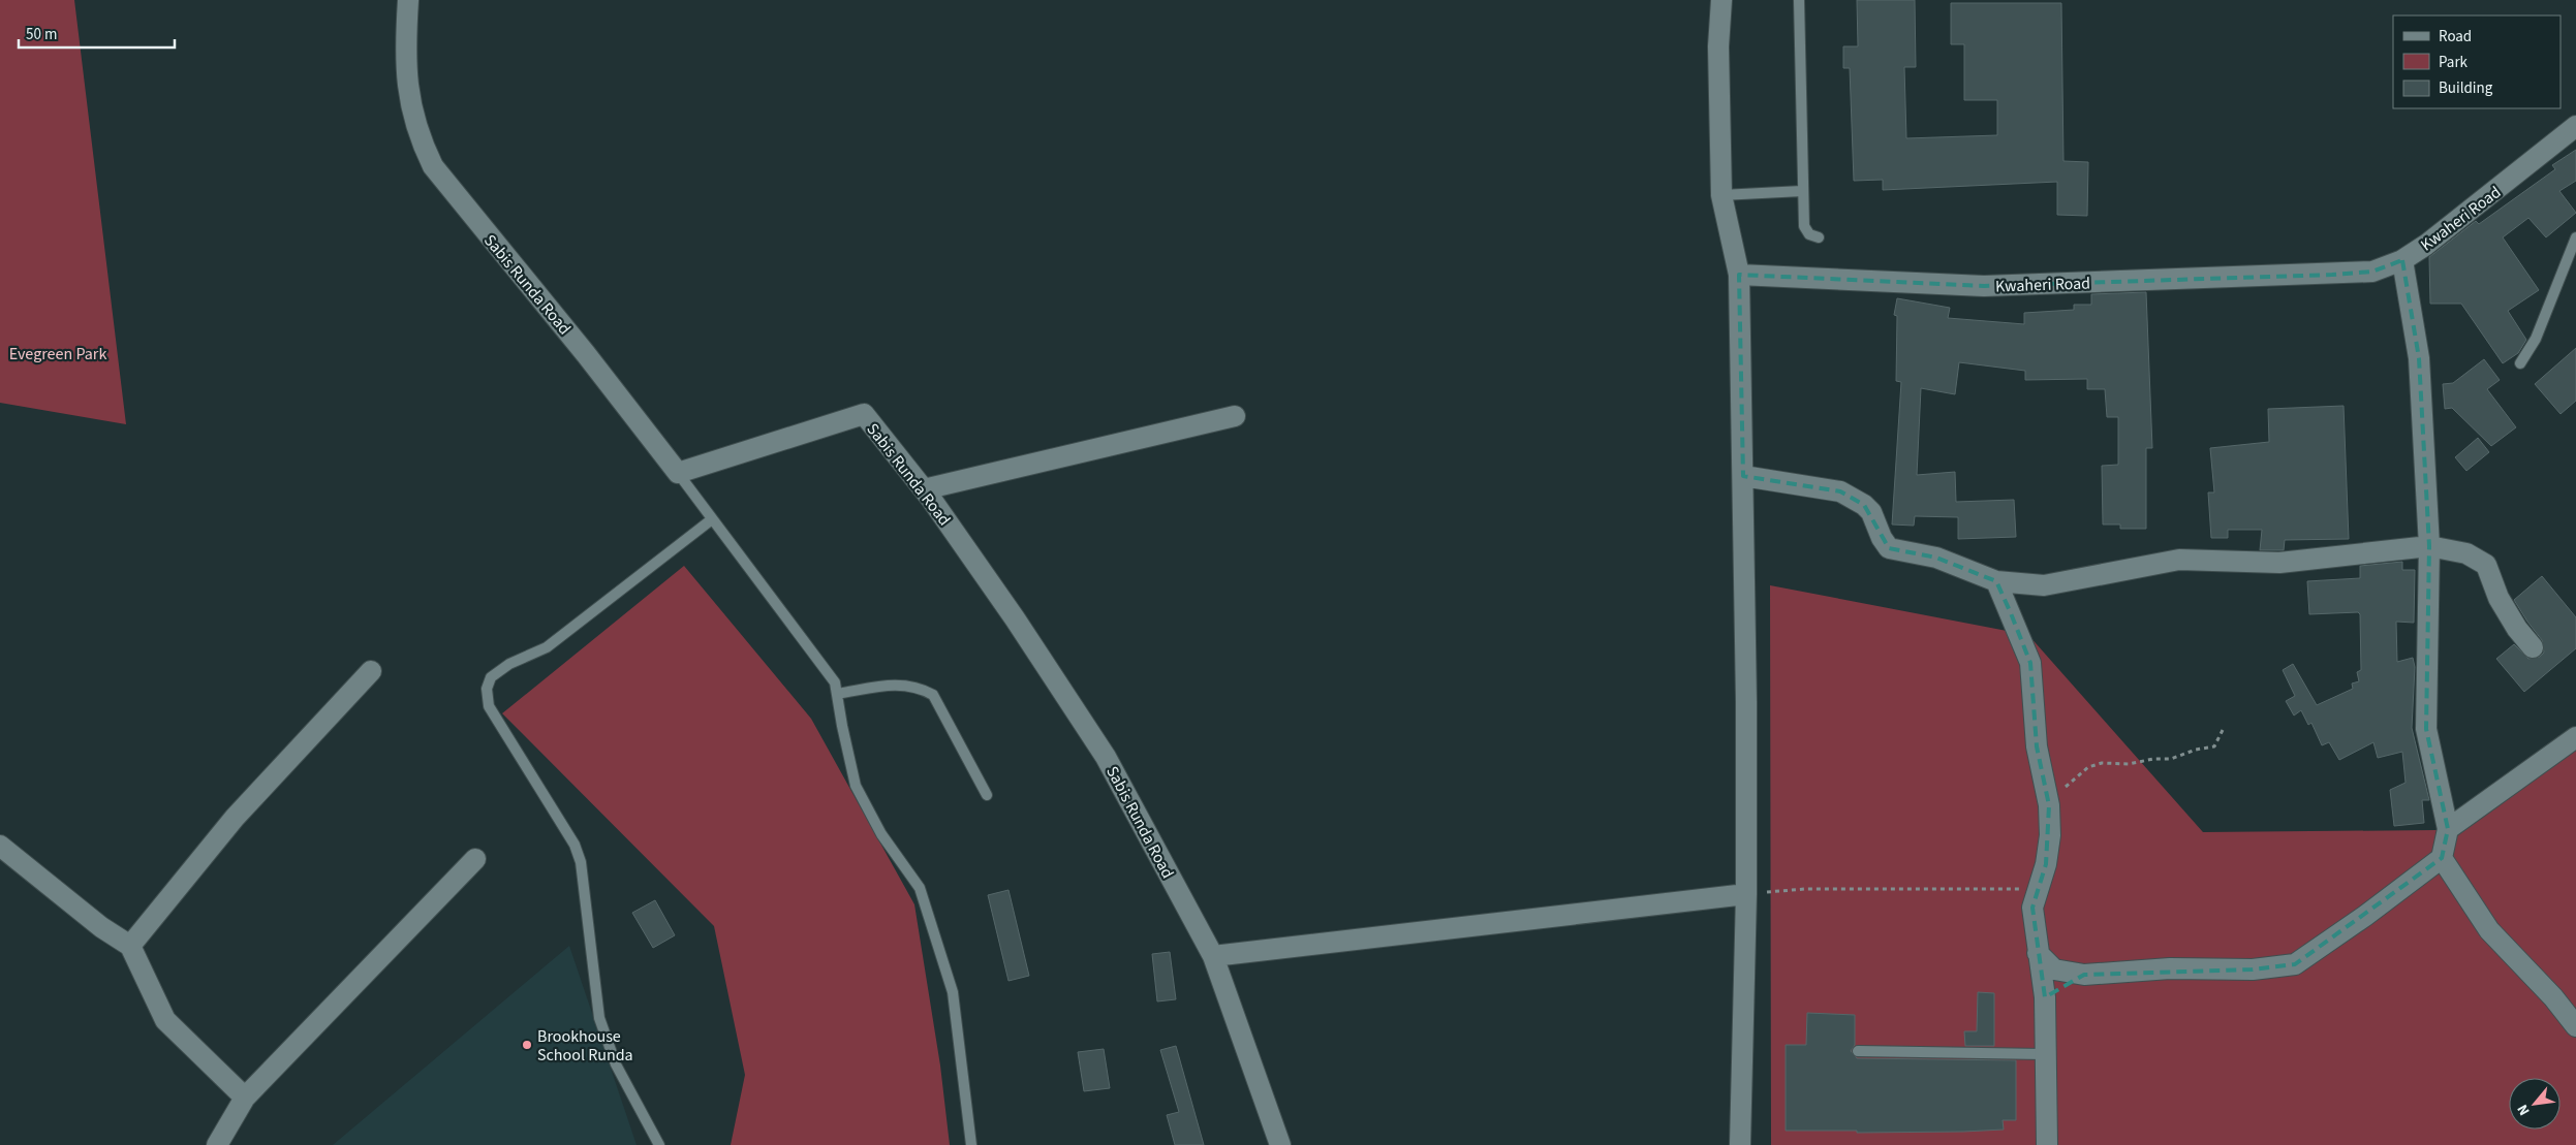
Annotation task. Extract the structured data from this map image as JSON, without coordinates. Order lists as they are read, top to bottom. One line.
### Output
{"streets":{"street":["Kwaheri Road","Sabis Runda Road"]},"parks":["Evegreen Park"],"places":["Brookhouse School Runda"],"legend":["Road","Park","Building"],"scale_bar":"50 m","north":"bottom left"}
